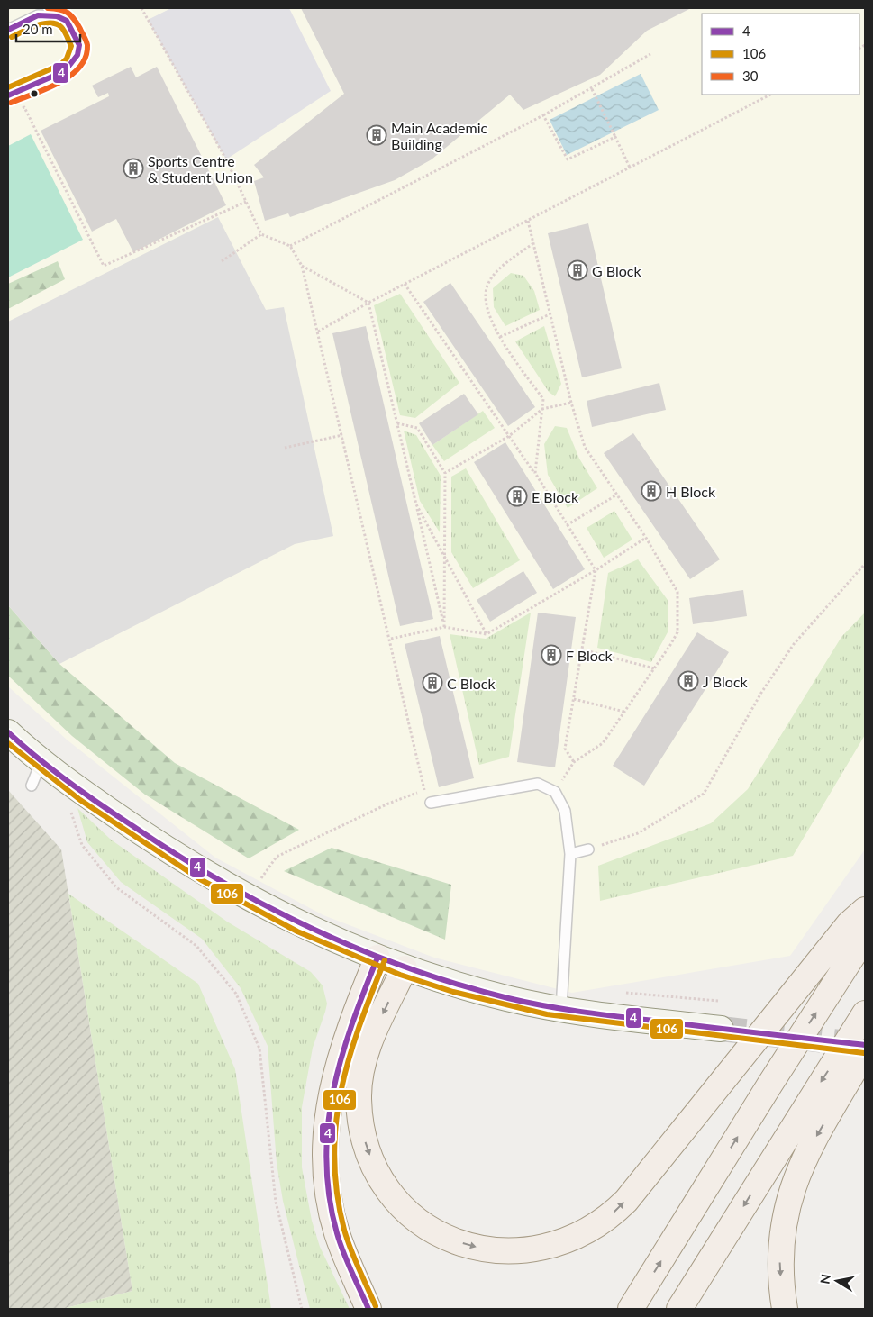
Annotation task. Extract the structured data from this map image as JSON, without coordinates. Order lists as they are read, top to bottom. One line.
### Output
{"places":{"building":["Main Academic Building","Sports Centre & Student Union","G Block","H Block","E Block","F Block","J Block","C Block"]},"lines":["transit line 30","transit line 4","transit line 106"],"legend":["4","106","30"],"scale_bar":"20 m","north":"left"}
